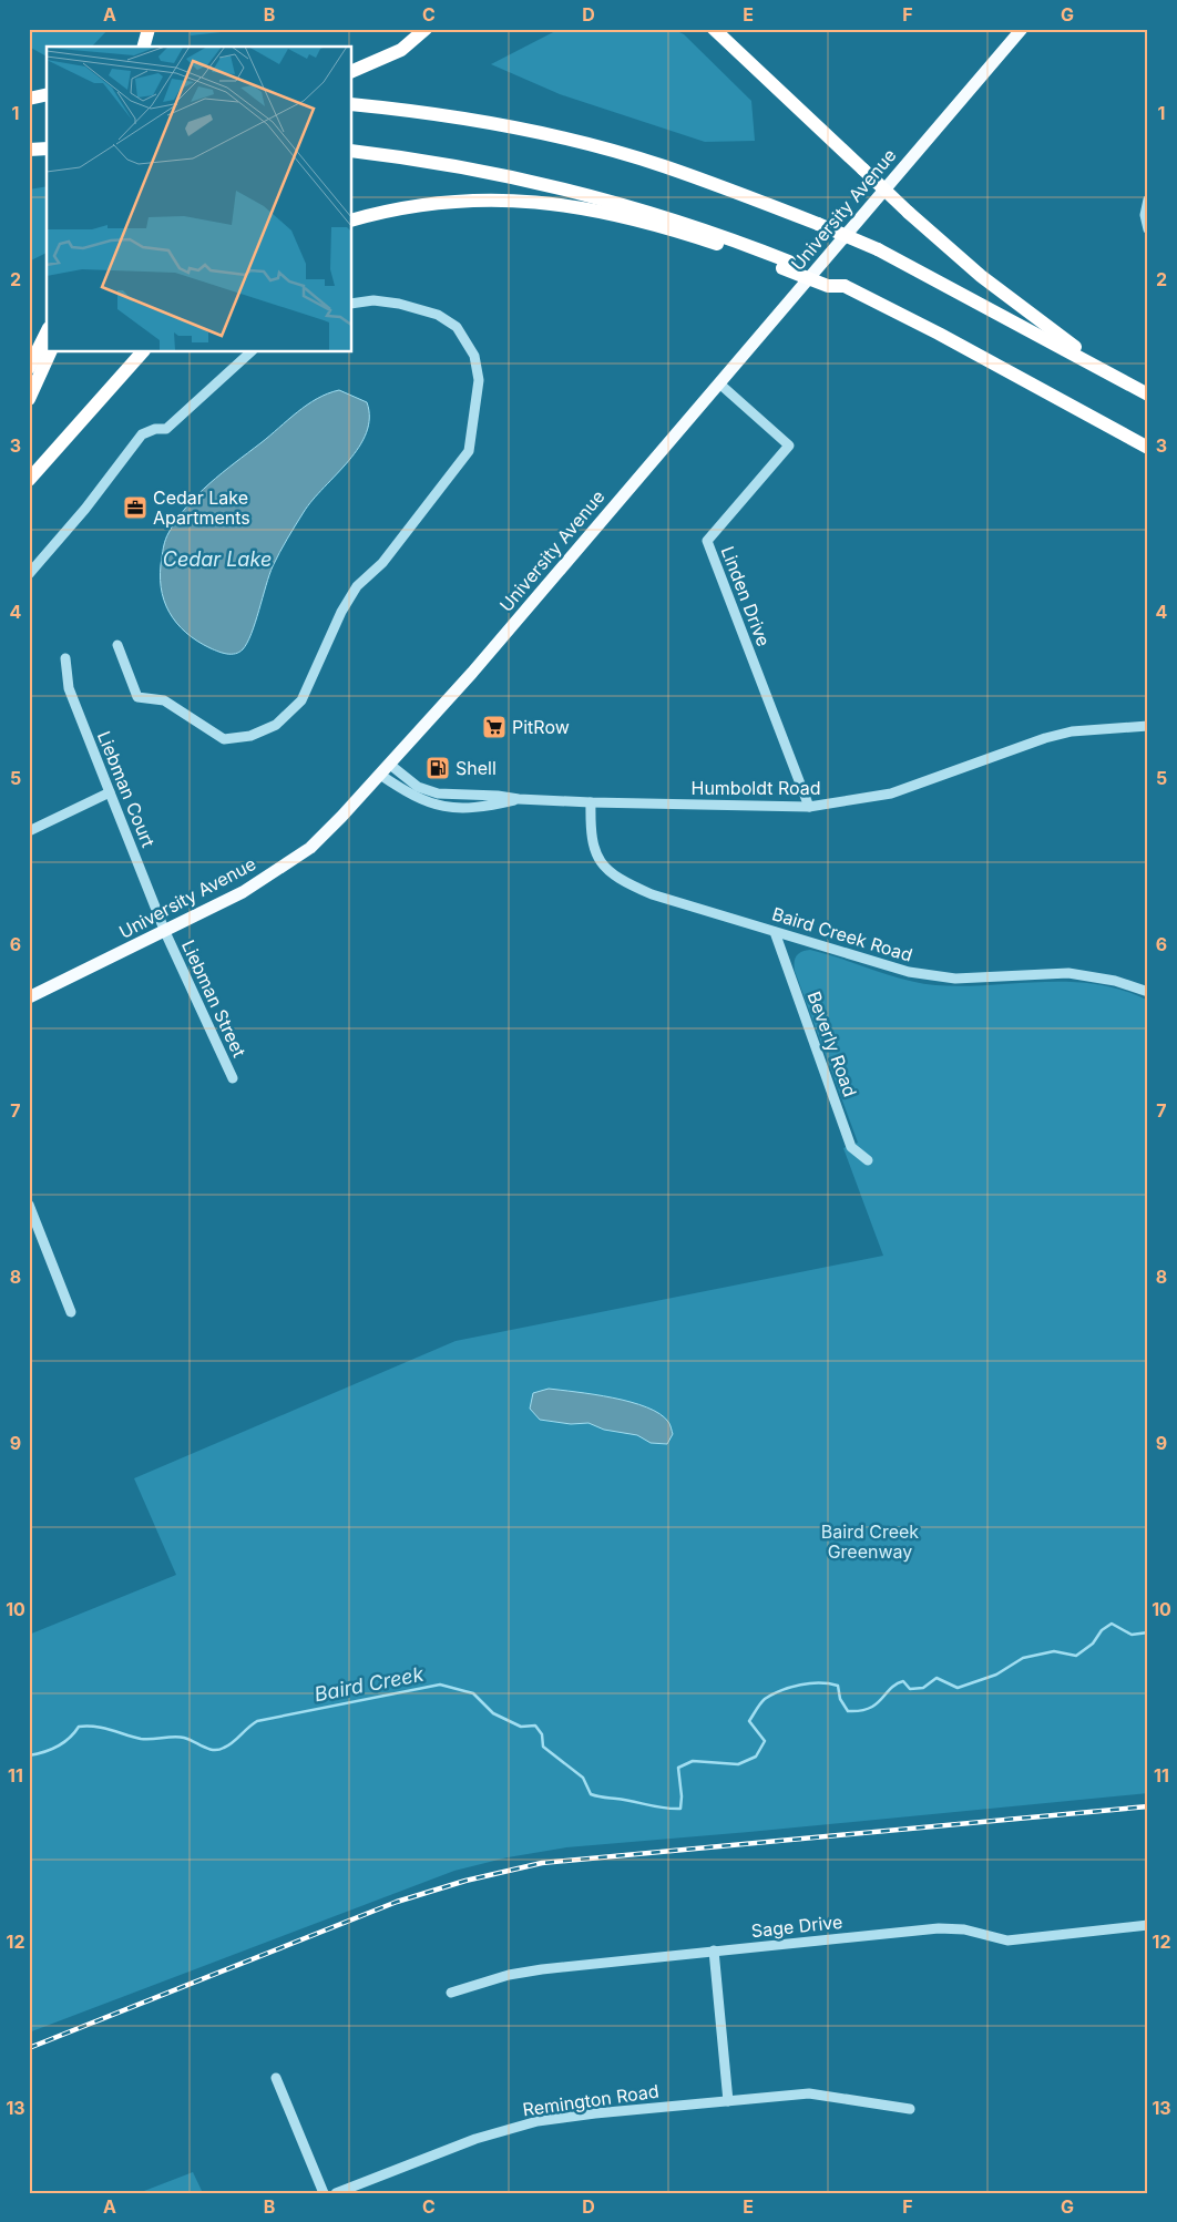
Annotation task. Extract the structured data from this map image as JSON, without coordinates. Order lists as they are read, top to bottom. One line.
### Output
{"streets":{"main road":["University Avenue"],"street":["Linden Drive","Humboldt Road","Liebman Court","Baird Creek Road","Liebman Street","Beverly Road","Sage Drive","Remington Road"]},"crossings":[["University Avenue","Linden Drive"],["University Avenue","Humboldt Road"],["University Avenue","Liebman Court"],["University Avenue","Liebman Street"],["Linden Drive","Humboldt Road"],["Humboldt Road","Baird Creek Road"],["Liebman Court","Liebman Street"],["Baird Creek Road","Beverly Road"]],"water":["Cedar Lake","Baird Creek"],"parks":["Baird Creek Greenway"],"places":{"office":["Cedar Lake Apartments"],"supermarket":["PitRow"],"fuel station":["Shell"]},"grid":{"columns":["A","B","C","D","E","F","G"],"rows":["1","2","3","4","5","6","7","8","9","10","11","12","13"]}}
